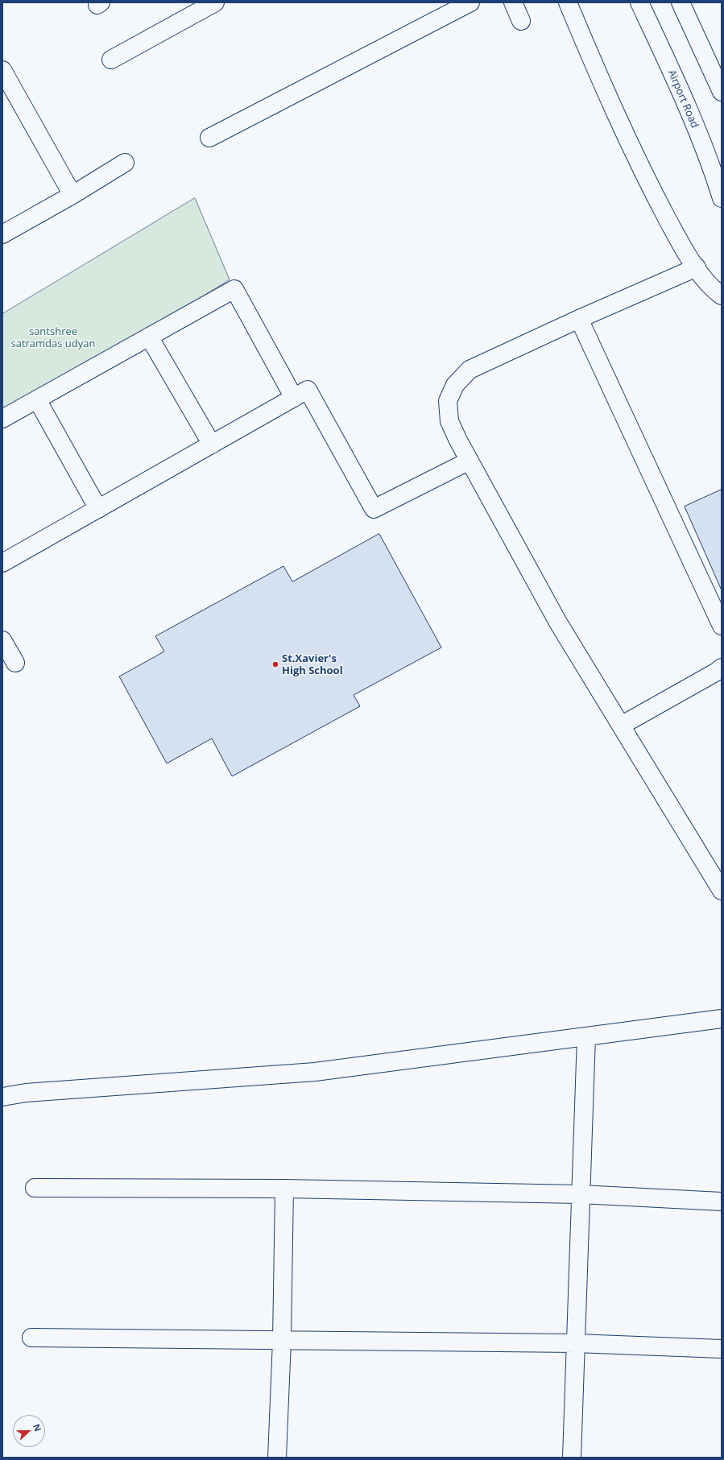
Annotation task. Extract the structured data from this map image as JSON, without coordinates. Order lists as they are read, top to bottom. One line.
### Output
{"streets":{"street":["Airport Road"]},"parks":["santshree satramdas udyan"],"places":["St.Xavier's High School"],"north":"right"}
